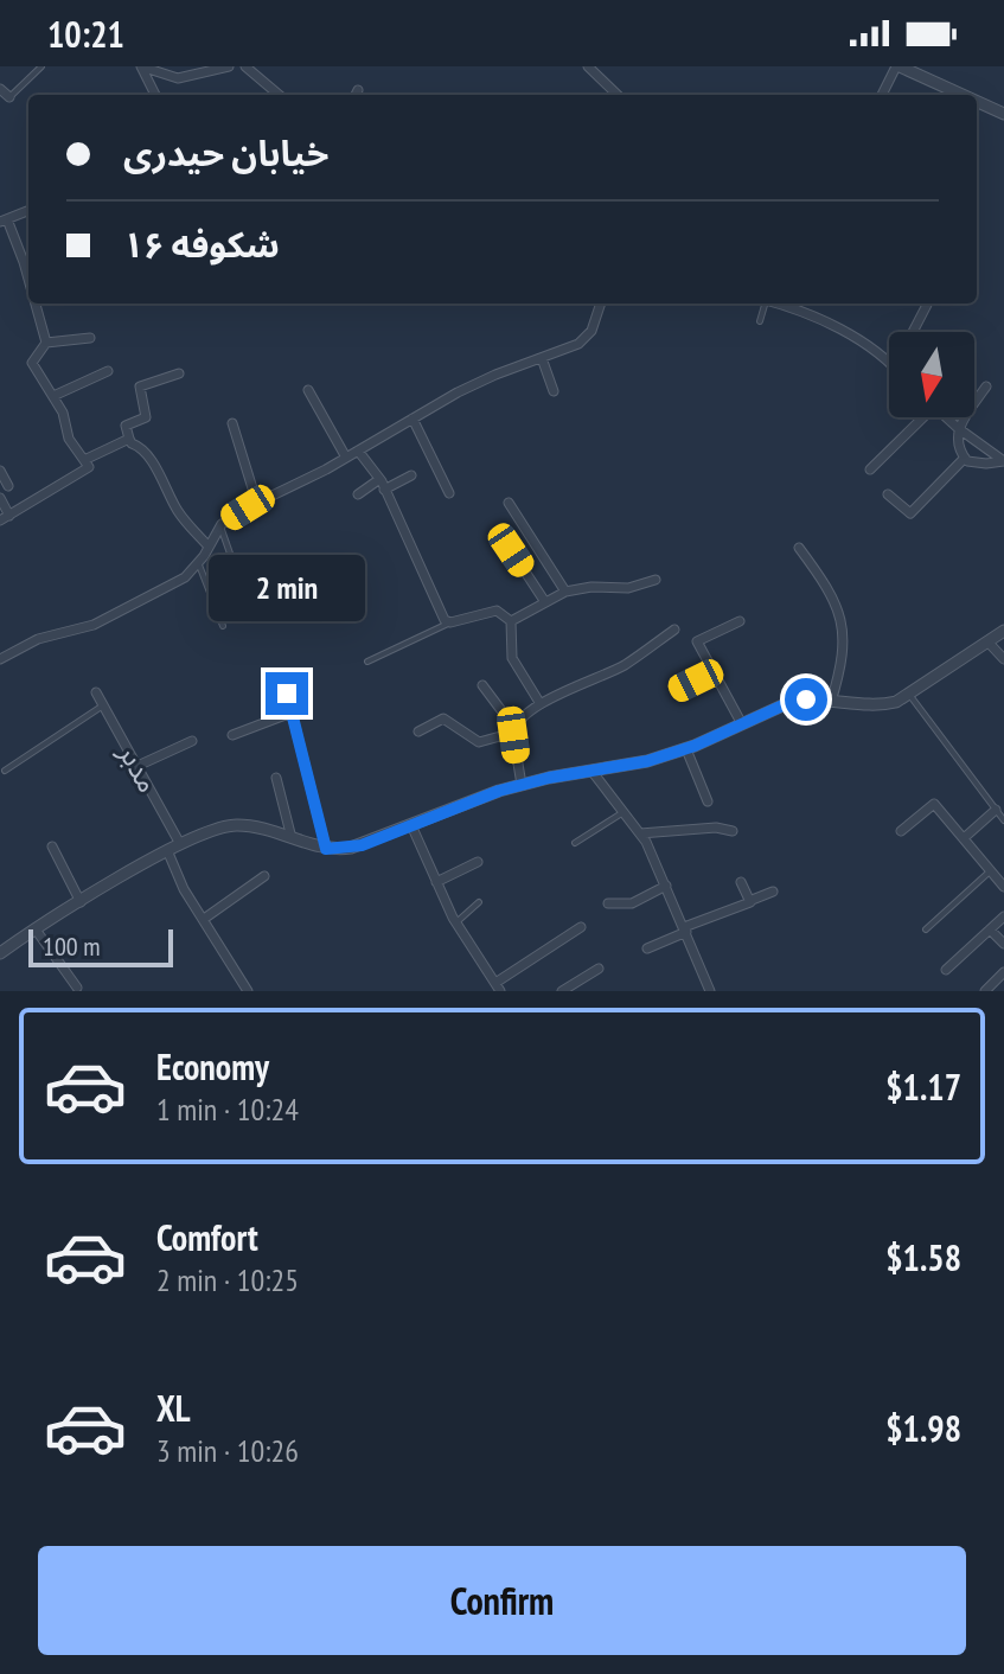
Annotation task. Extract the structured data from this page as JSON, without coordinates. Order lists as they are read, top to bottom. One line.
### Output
{"streets":{"street":["مدبر"]},"scale_bar":"100 m","north":"bottom","page":{"status":"10:21","banner":["خیابان حیدری","شکوفه ۱۶"],"bubble":"2 min","scale":"100 m","list":[{"name":"Economy","note":"1 min · 10:24","value":"$1.17"},{"name":"Comfort","note":"2 min · 10:25","value":"$1.58"},{"name":"XL","note":"3 min · 10:26","value":"$1.98"}],"buttons":"Confirm"}}
